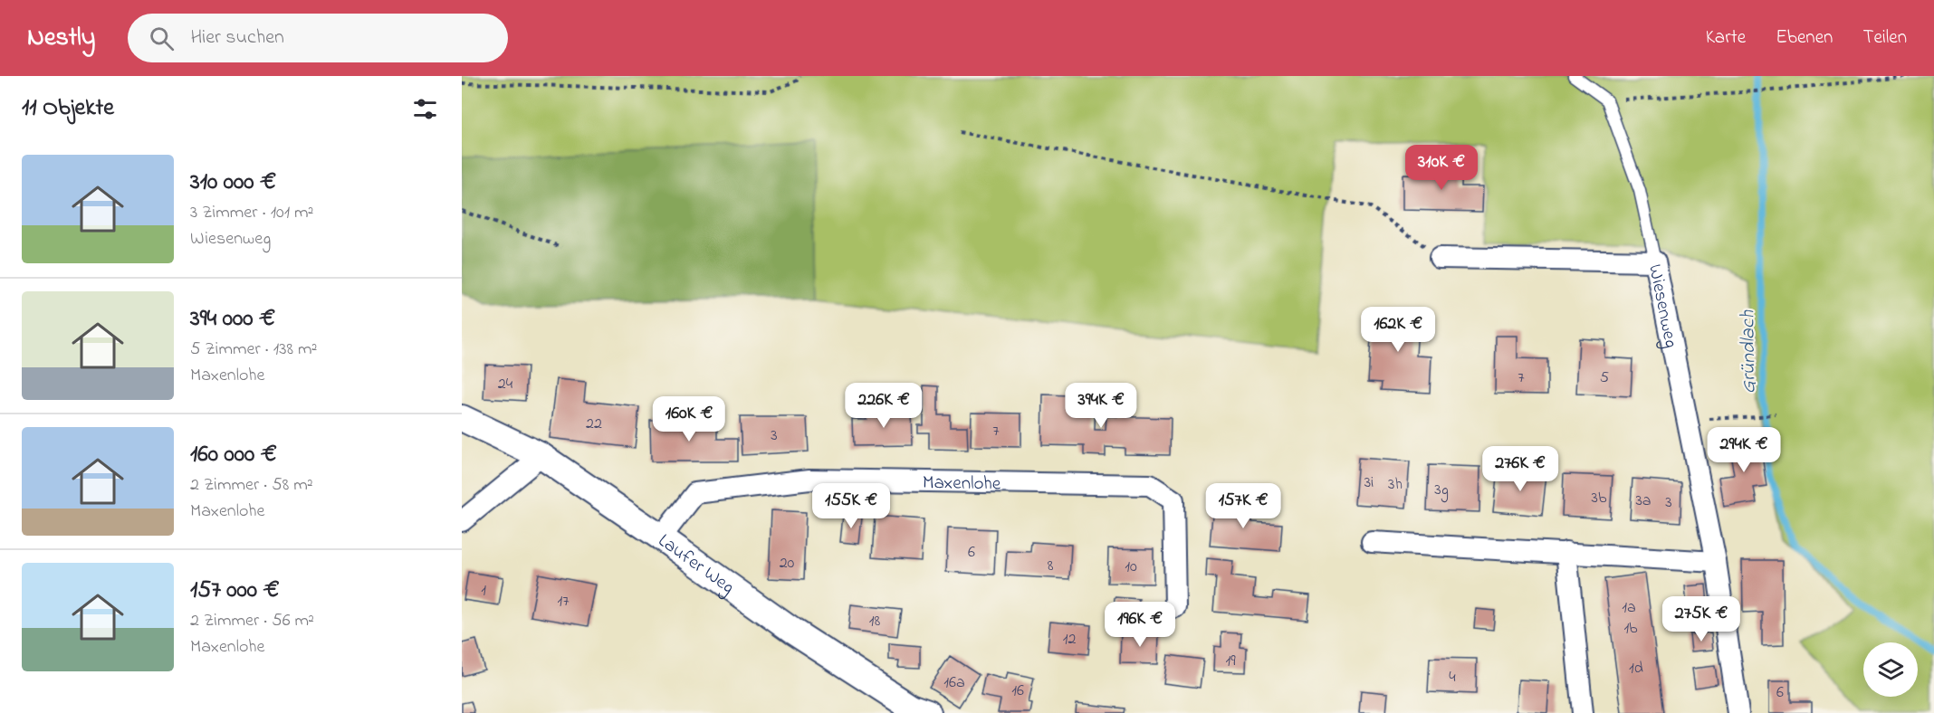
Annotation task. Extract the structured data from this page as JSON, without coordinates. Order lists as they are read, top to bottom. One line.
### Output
{"streets":{"street":["Wiesenweg","Maxenlohe","Laufer Weg"]},"crossings":[["Maxenlohe","Laufer Weg"]],"water":["Gründlach"],"house_numbers":["7","5","24","22","7","3","3i","3h","3g","3b","3a","3","6","20","8","10","1","17","1a","18","1b","12","19","1d","4","16a","16","6"],"page":{"header":"Nestly","search":"Hier suchen","nav":["Karte","Ebenen","Teilen"],"heading":"11 Objekte","list":[{"name":"310 000 €","note":"3 Zimmer · 101 m² · Wiesenweg"},{"name":"394 000 €","note":"5 Zimmer · 138 m² · Maxenlohe"},{"name":"160 000 €","note":"2 Zimmer · 58 m² · Maxenlohe"},{"name":"157 000 €","note":"2 Zimmer · 56 m² · Maxenlohe"}],"price":["310K €","162K €","226K €","394K €","160K €","294K €","276K €","155K €","157K €","275K €","196K €"]}}
